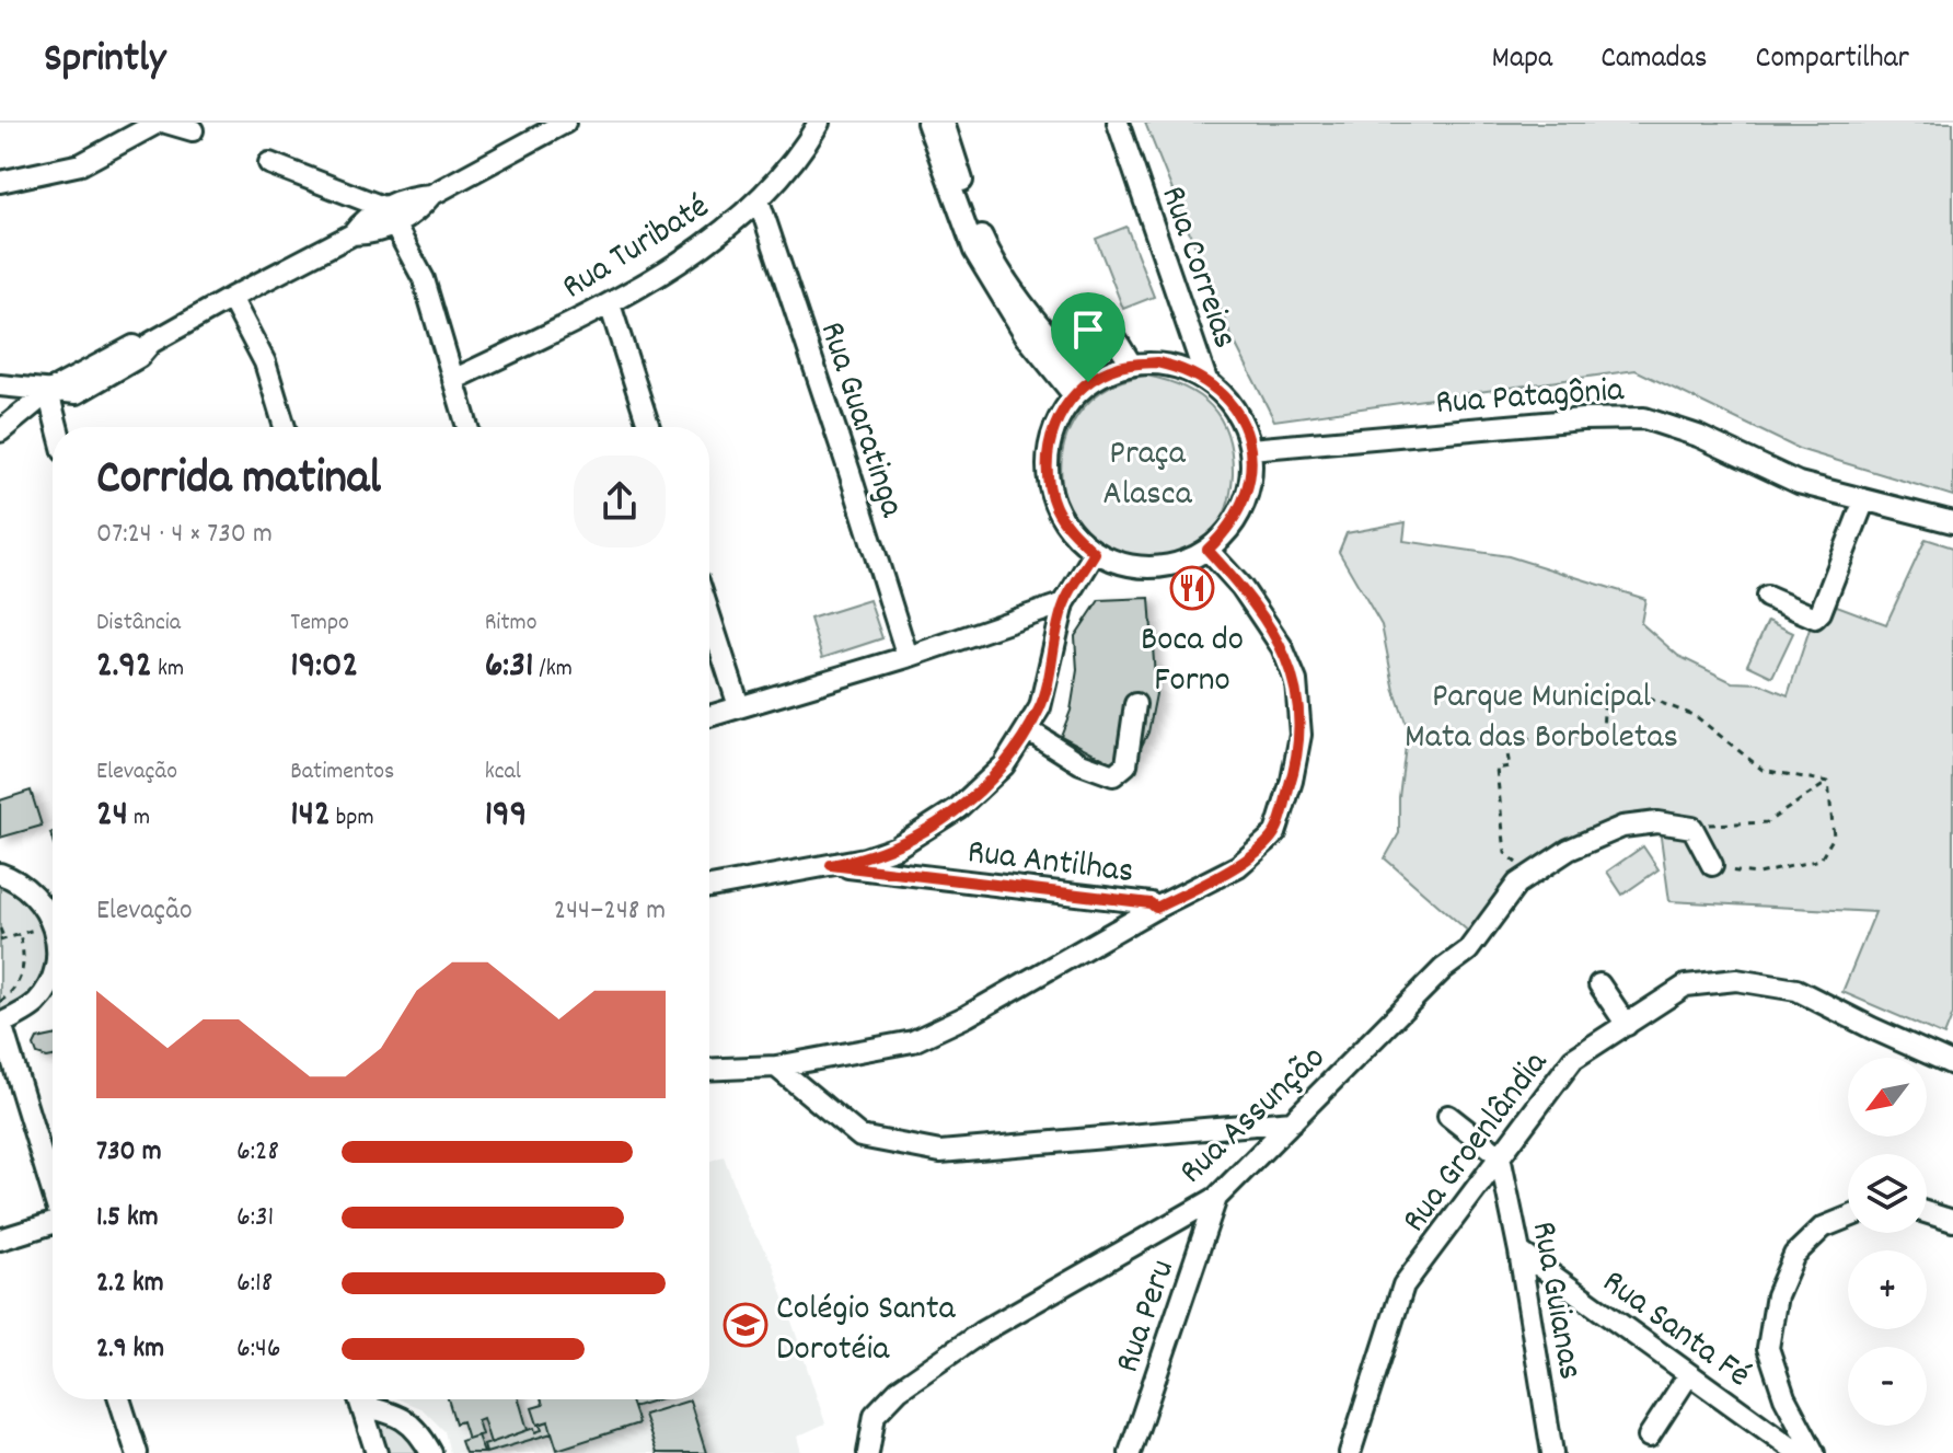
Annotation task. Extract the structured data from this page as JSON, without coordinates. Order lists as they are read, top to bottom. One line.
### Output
{"streets":{"street":["Rua Turibaté","Rua Correias","Rua Patagônia","Rua Guaratinga","Rua Antilhas","Rua Assunção","Rua Groenlândia","Rua Guianas","Rua Peru","Rua Santa Fé"]},"crossings":[["Rua Turibaté","Rua Guaratinga"],["Rua Correias","Rua Patagônia"],["Rua Assunção","Rua Peru"],["Rua Groenlândia","Rua Guianas"],["Rua Guianas","Rua Santa Fé"]],"parks":["Praça Alasca","Parque Municipal Mata das Borboletas"],"places":{"restaurant":["Boca do Forno"],"school or university":["Colégio Santa Dorotéia"]},"north":"bottom left","page":{"header":"Sprintly","nav":["Mapa","Camadas","Compartilhar"],"heading":["Corrida matinal","07:24 · 4 × 730 m"],"stats":[["Distância","2.92 km"],["Tempo","19:02"],["Ritmo","6:31 /km"],["Elevação","24 m"],["Batimentos","142 bpm"],["kcal","199"]],"chart":["Elevação","244–248 m"],"map_buttons":["+","−"],"list":[{"name":"730 m","note":"6:28"},{"name":"1.5 km","note":"6:31"},{"name":"2.2 km","note":"6:18"},{"name":"2.9 km","note":"6:46"}]}}
